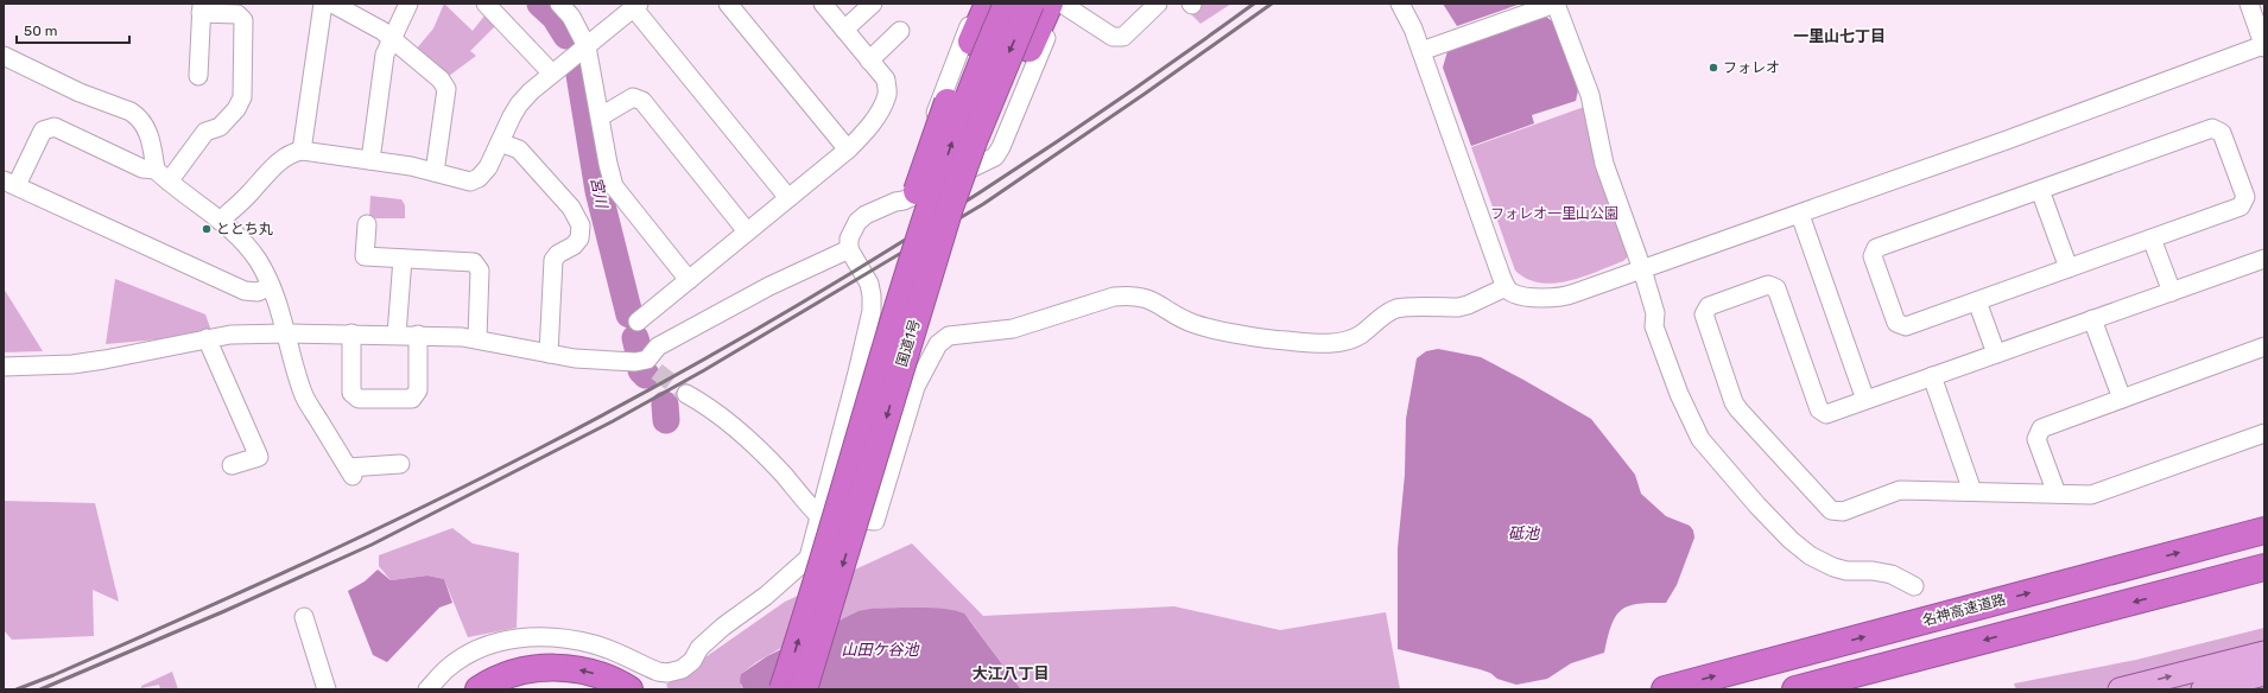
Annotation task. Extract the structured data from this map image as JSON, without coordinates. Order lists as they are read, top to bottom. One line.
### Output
{"streets":{"highway":["国道1号","名神高速道路"]},"districts":["一里山七丁目","大江八丁目"],"water":["宮川","砥池","山田ケ谷池"],"parks":["フォレオ一里山公園"],"places":["フォレオ","ととち丸"],"scale_bar":"50 m"}
